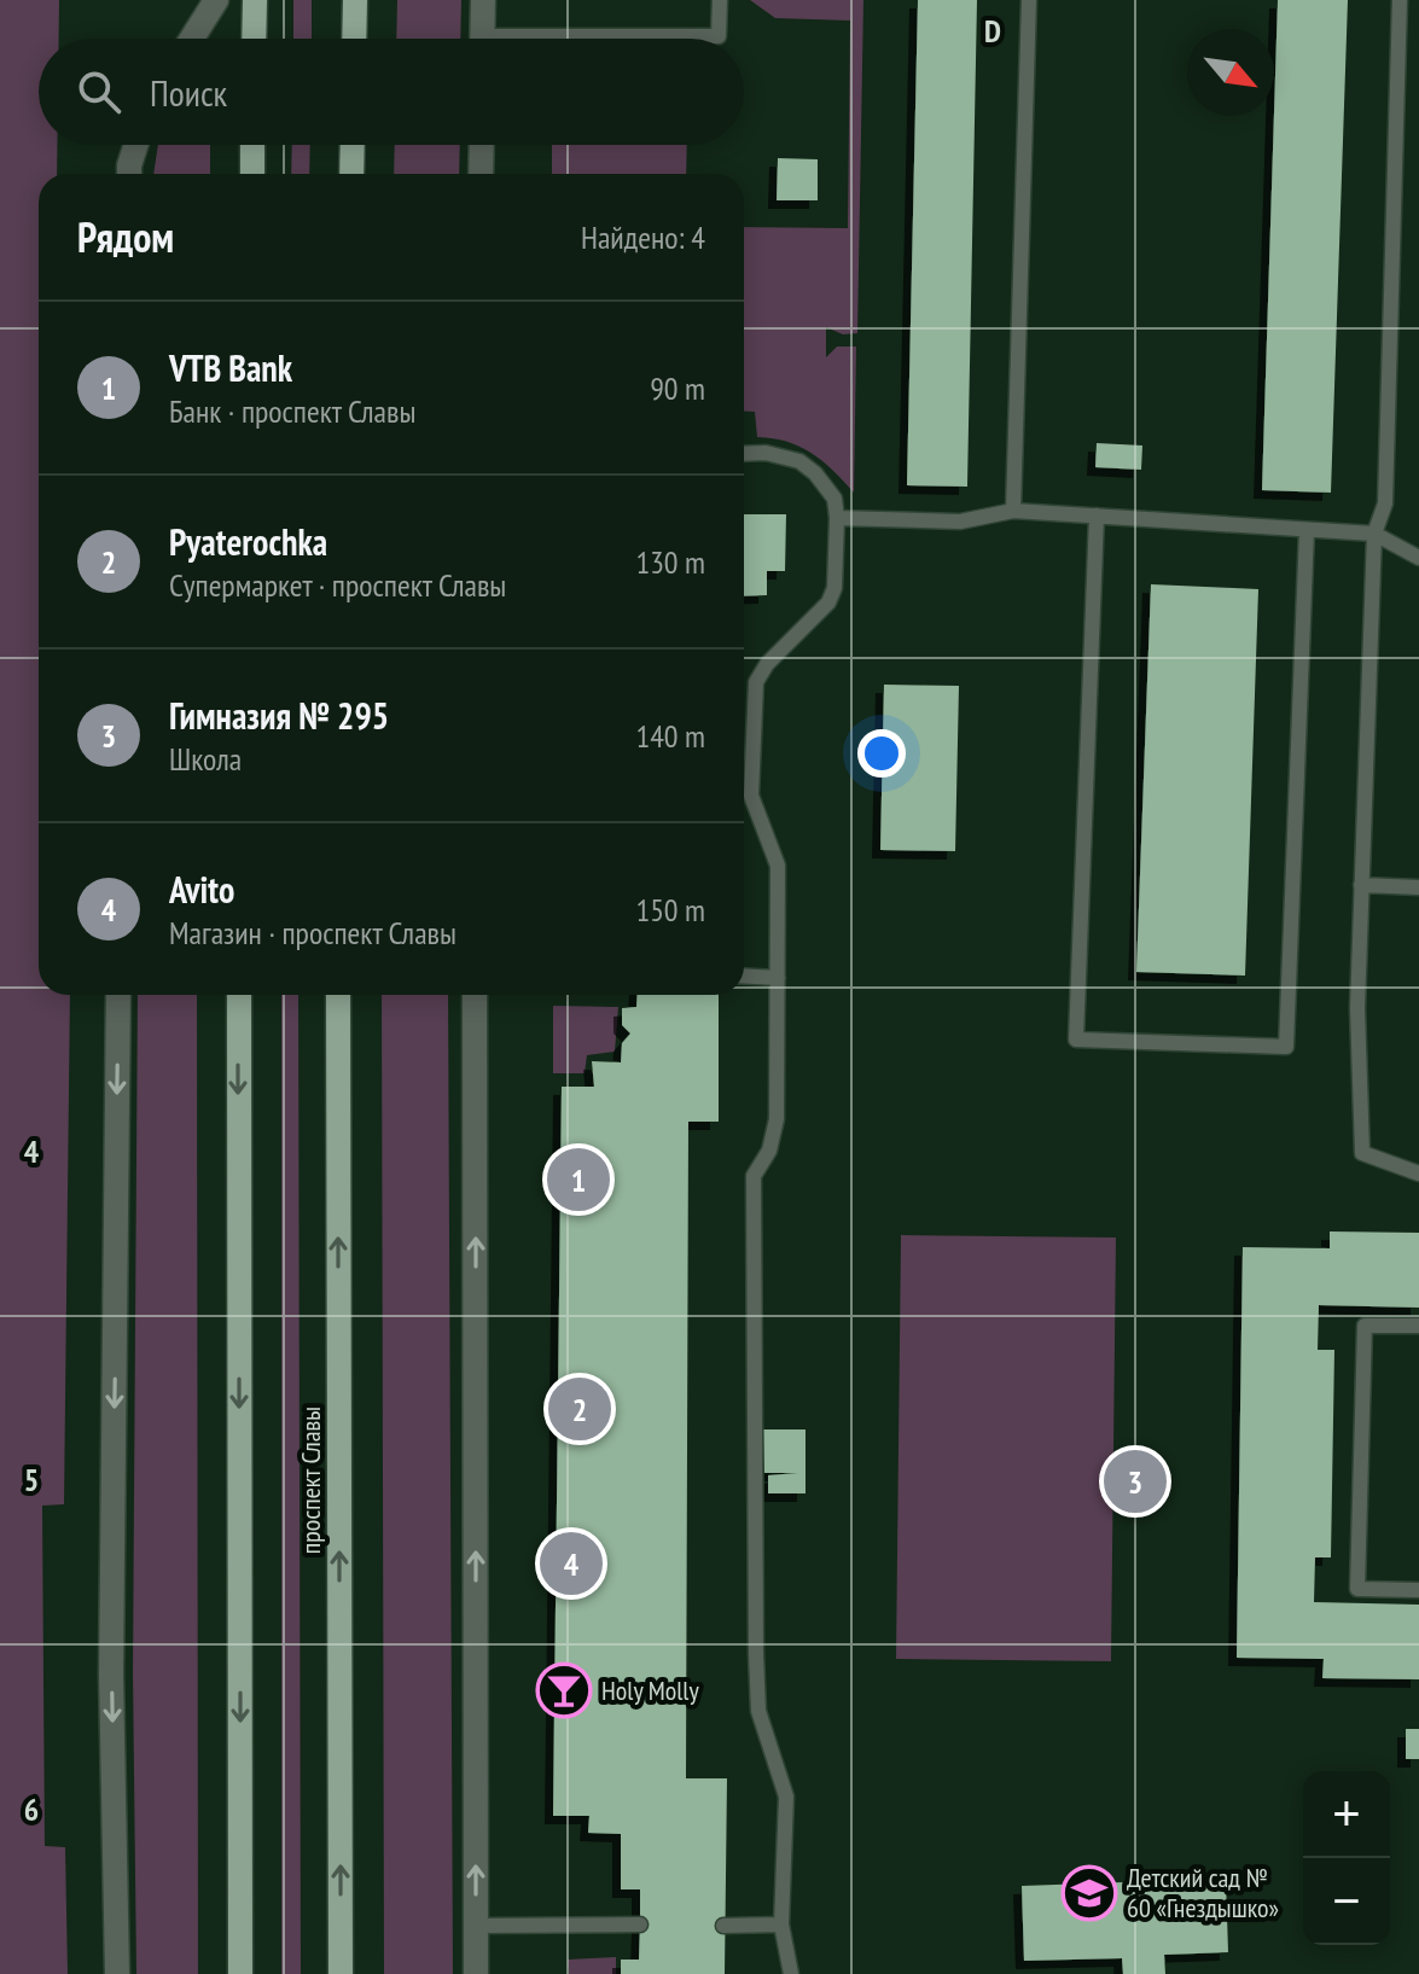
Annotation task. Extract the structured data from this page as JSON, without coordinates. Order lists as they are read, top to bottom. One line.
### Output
{"streets":{"main road":["проспект Славы"]},"places":{"bar":["Holy Molly"],"school or university":["Детский сад № 60 «Гнездышко»"]},"north":"bottom right","page":{"search":"Поиск","heading":["Рядом","Найдено: 4"],"list":[{"mark":"1","name":"VTB Bank","note":"Банк · проспект Славы","value":"90 m"},{"mark":"2","name":"Pyaterochka","note":"Супермаркет · проспект Славы","value":"130 m"},{"mark":"3","name":"Гимназия № 295","note":"Школа","value":"140 m"},{"mark":"4","name":"Avito","note":"Магазин · проспект Славы","value":"150 m"}],"pins":["1","2","3","4"],"map_buttons":["+","−"]},"grid":{"columns":["D"],"rows":["4","5","6"]}}
